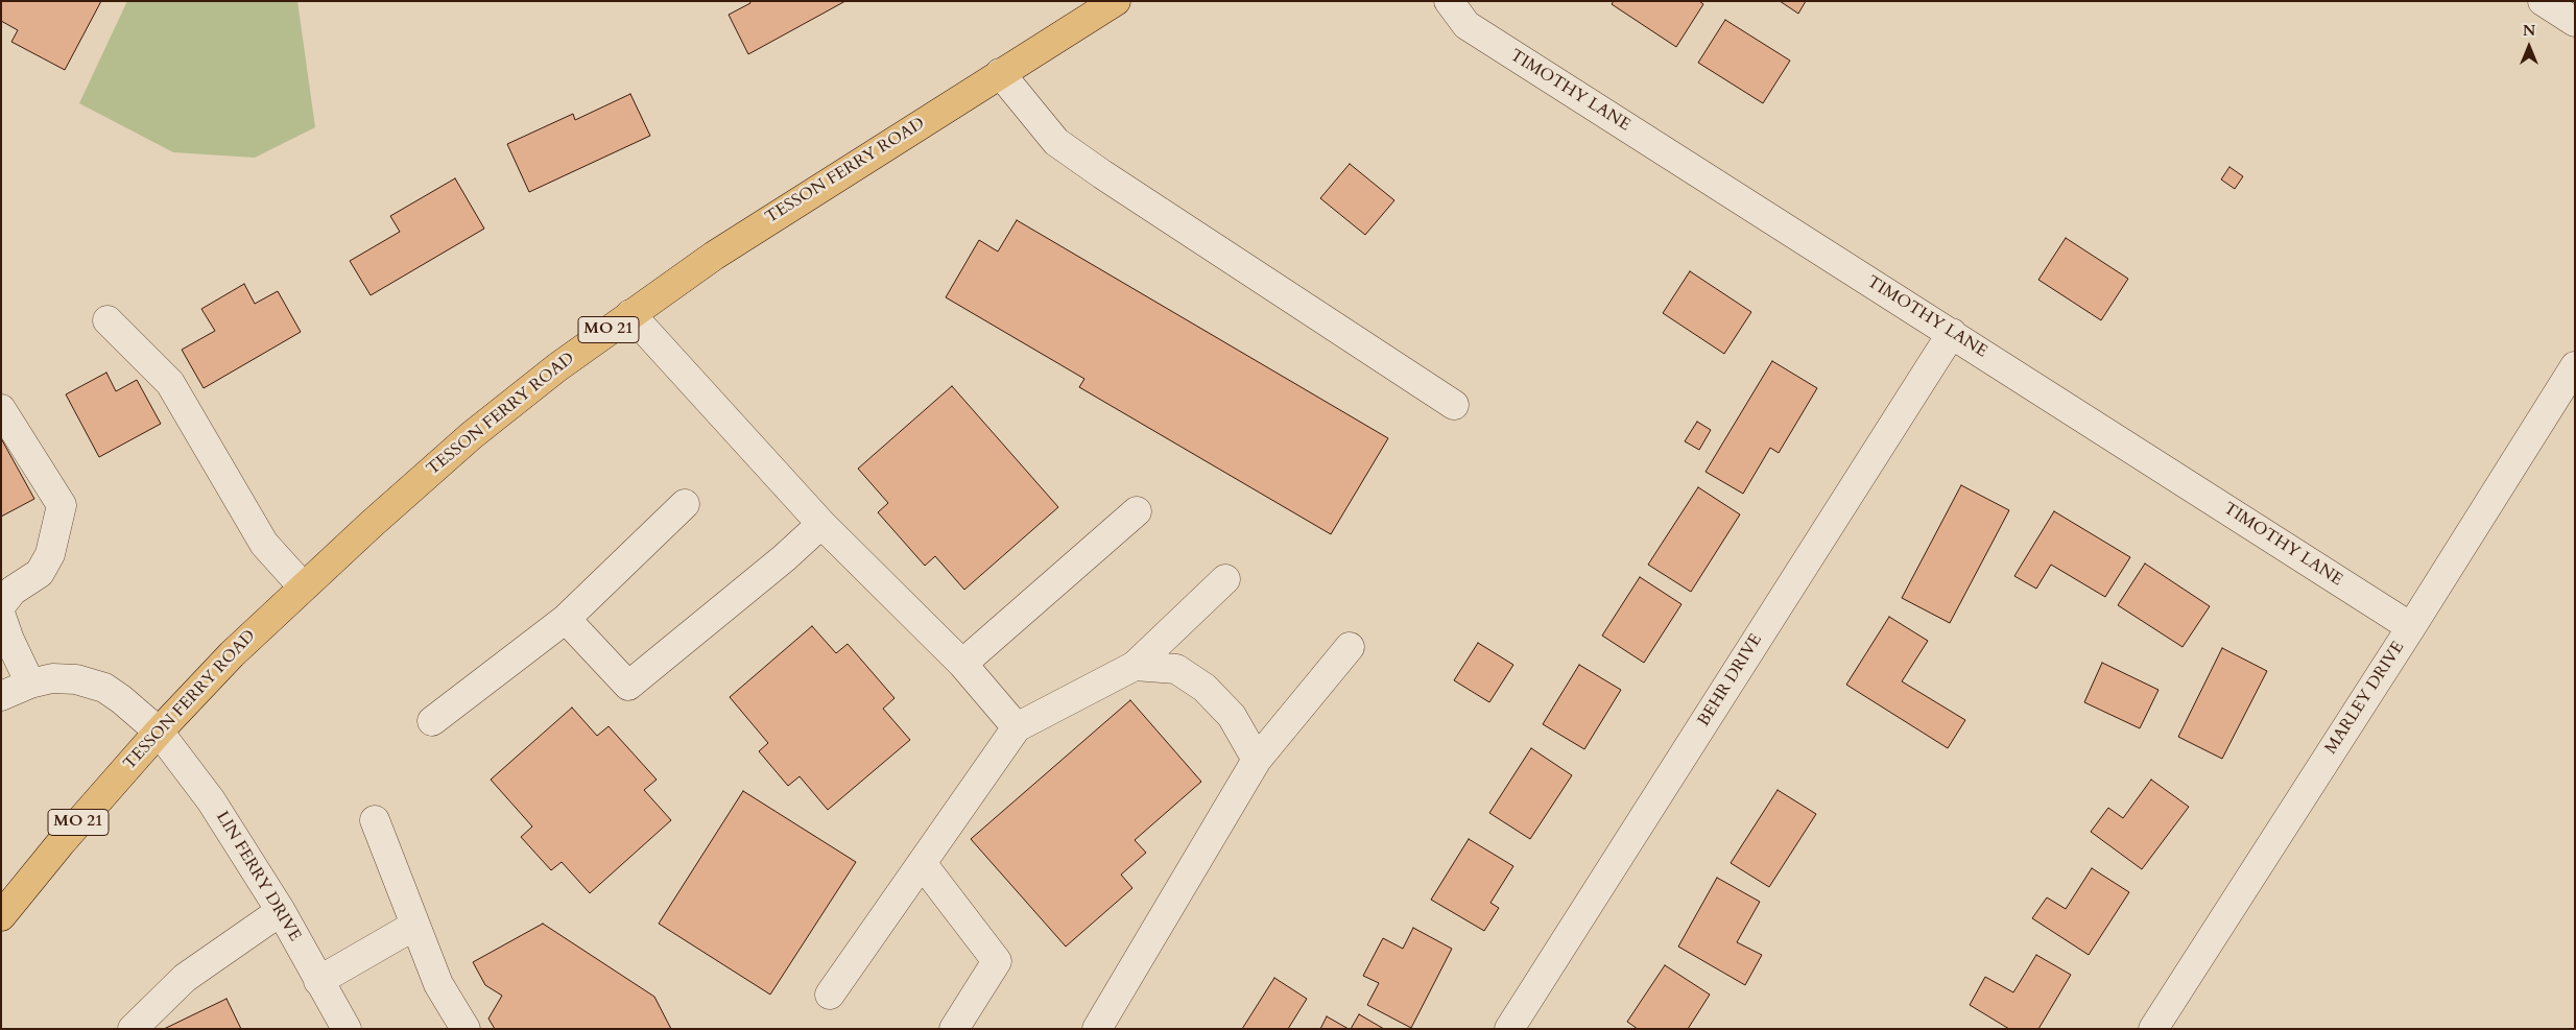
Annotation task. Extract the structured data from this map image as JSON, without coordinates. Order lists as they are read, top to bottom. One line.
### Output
{"streets":{"main road":["TESSON FERRY ROAD","MO 21"],"street":["TIMOTHY LANE","BEHR DRIVE","MARLEY DRIVE","LIN FERRY DRIVE"]},"crossings":[["TIMOTHY LANE","BEHR DRIVE"],["TIMOTHY LANE","MARLEY DRIVE"],["TESSON FERRY ROAD","LIN FERRY DRIVE"]],"north":"top"}
